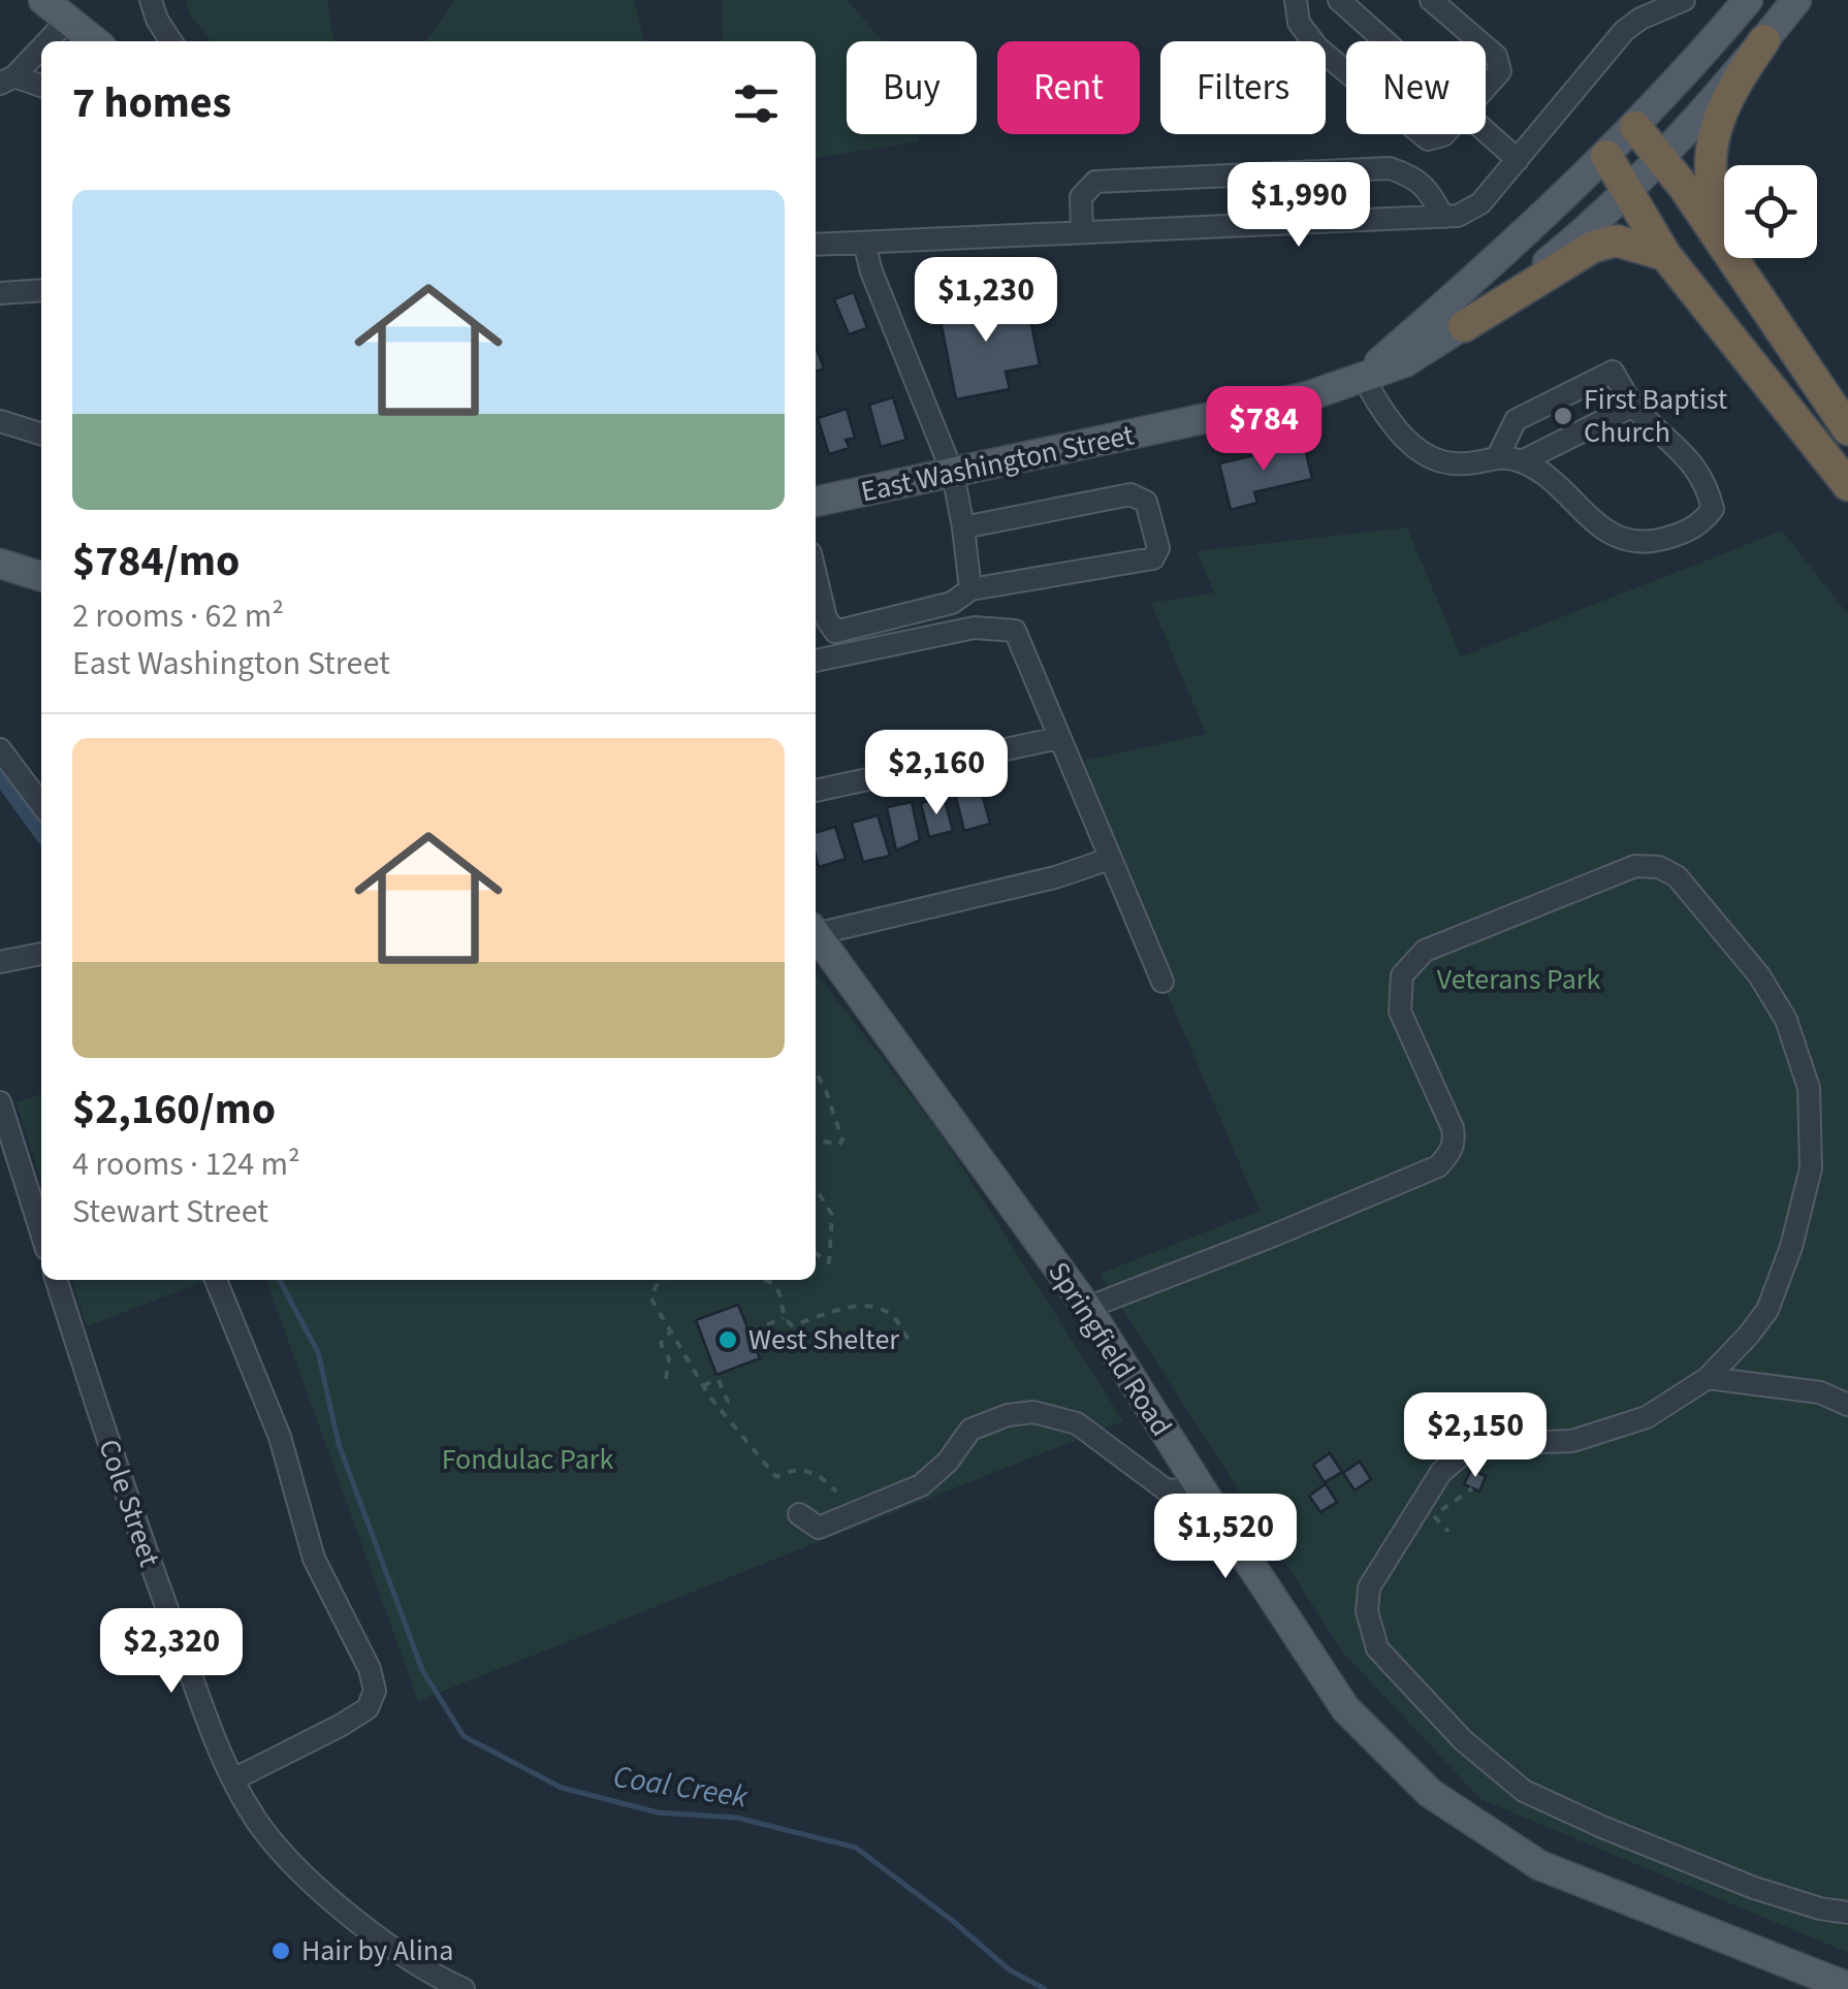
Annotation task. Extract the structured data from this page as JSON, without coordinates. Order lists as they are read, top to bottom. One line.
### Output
{"streets":{"main road":["East Washington Street","Springfield Road"],"street":["Cole Street"]},"water":["Coal Creek"],"parks":["Veterans Park","Fondulac Park"],"places":["First Baptist Church","West Shelter","Hair by Alina"],"page":{"chip":["Buy","Rent","Filters","New"],"heading":"7 homes","price":["$1,990","$1,230","$784","$2,160","$2,150","$1,520","$2,320"],"list":[{"name":"$784/mo","note":"2 rooms · 62 m² · East Washington Street"},{"name":"$2,160/mo","note":"4 rooms · 124 m² · Stewart Street"}]}}
